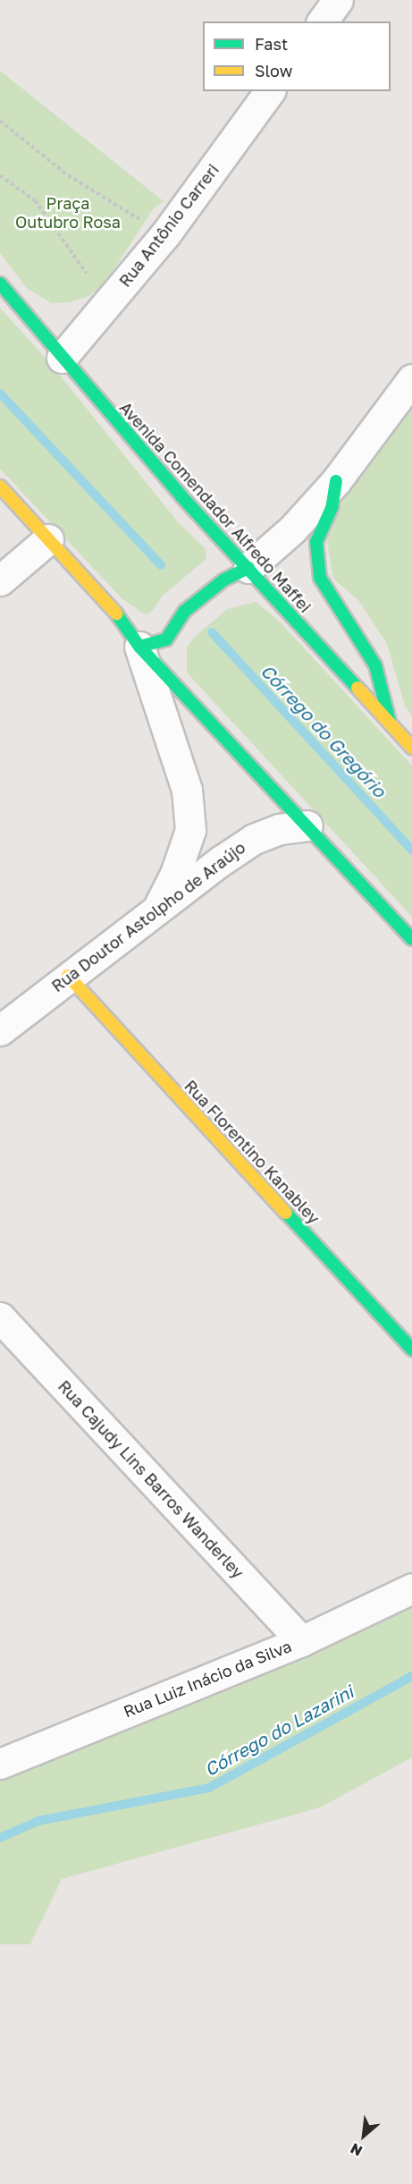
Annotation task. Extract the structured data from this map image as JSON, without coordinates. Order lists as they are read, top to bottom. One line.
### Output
{"streets":{"main road":["Avenida Comendador Alfredo Maffei","Rua Florentino Kanabley"],"street":["Rua Antônio Carreri","Rua Doutor Astolpho de Araújo","Rua Cajudy Lins Barros Wanderley","Rua Luiz Inácio da Silva"]},"crossings":[["Rua Antônio Carreri","Avenida Comendador Alfredo Maffei"],["Rua Doutor Astolpho de Araújo","Rua Florentino Kanabley"],["Rua Cajudy Lins Barros Wanderley","Rua Luiz Inácio da Silva"]],"water":["Córrego do Gregório","Córrego do Lazarini"],"parks":["Praça Outubro Rosa"],"legend":["Fast","Slow"],"north":"bottom left"}
